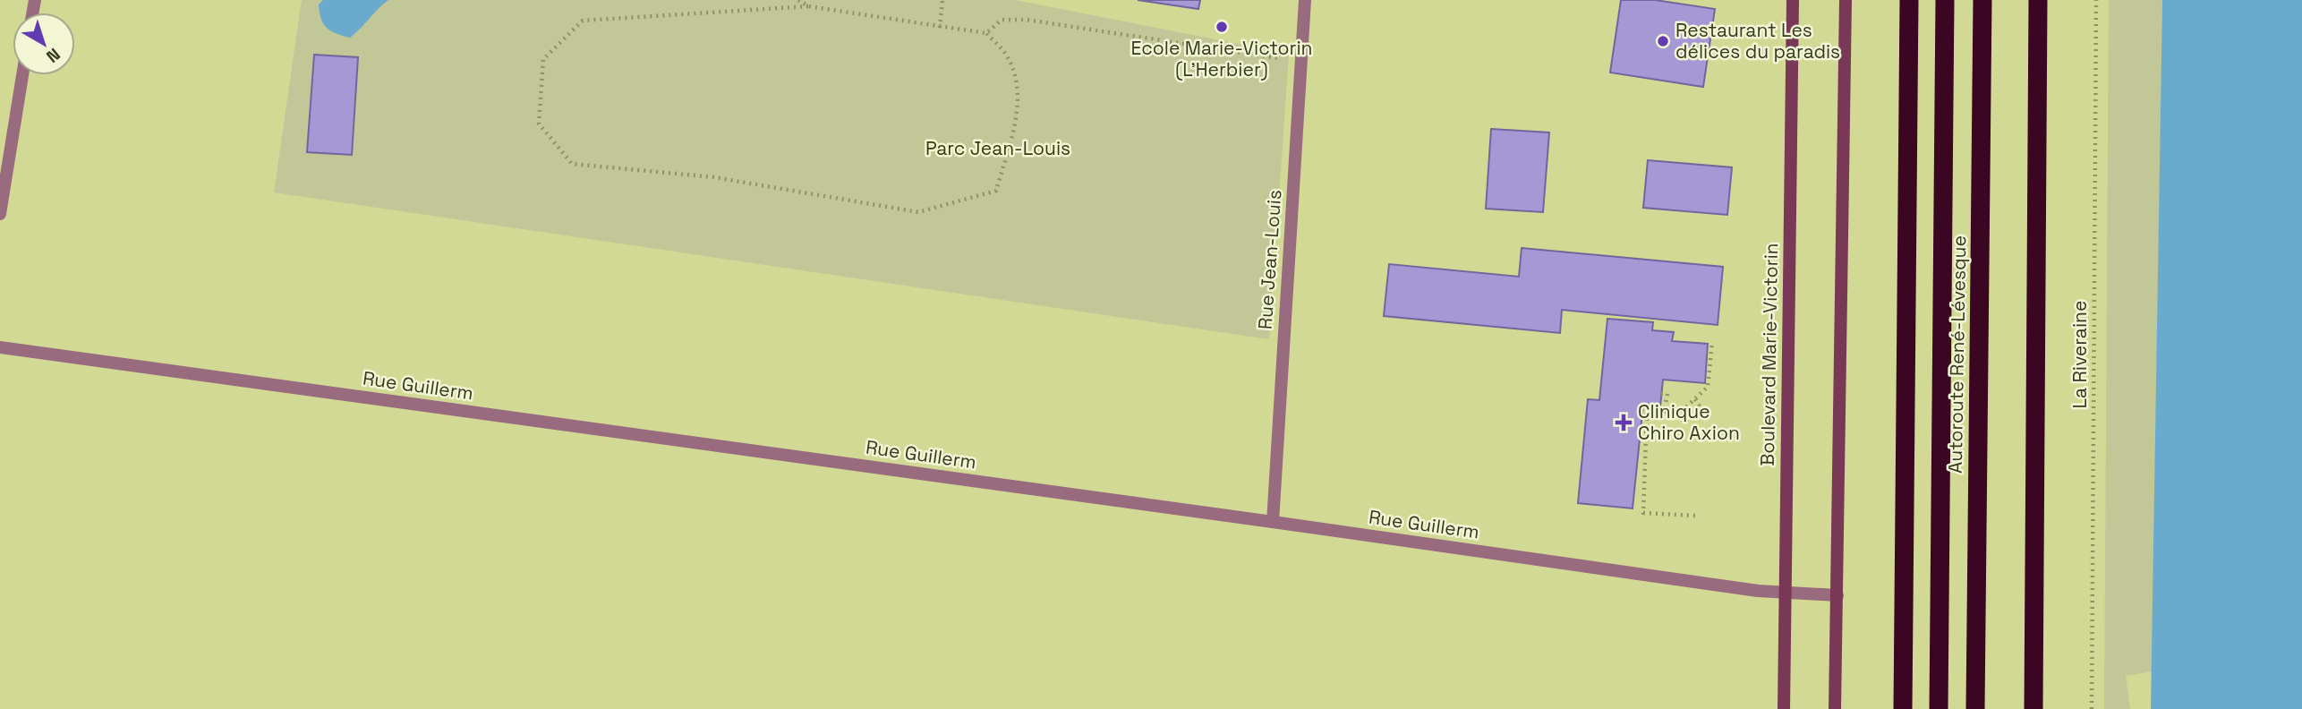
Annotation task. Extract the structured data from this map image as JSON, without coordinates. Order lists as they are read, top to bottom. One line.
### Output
{"streets":{"highway":["Autoroute René-Lévesque"],"street":["Rue Jean-Louis","Boulevard Marie-Victorin","Rue Guillerm"],"path":["La Riveraine"]},"crossings":[["Rue Jean-Louis","Rue Guillerm"],["Boulevard Marie-Victorin","Rue Guillerm"]],"parks":["Parc Jean-Louis"],"places":{"other":["Ecole Marie-Victorin (L'Herbier)","Restaurant Les délices du paradis"],"health":["Clinique Chiro Axion"]},"north":"bottom right"}
